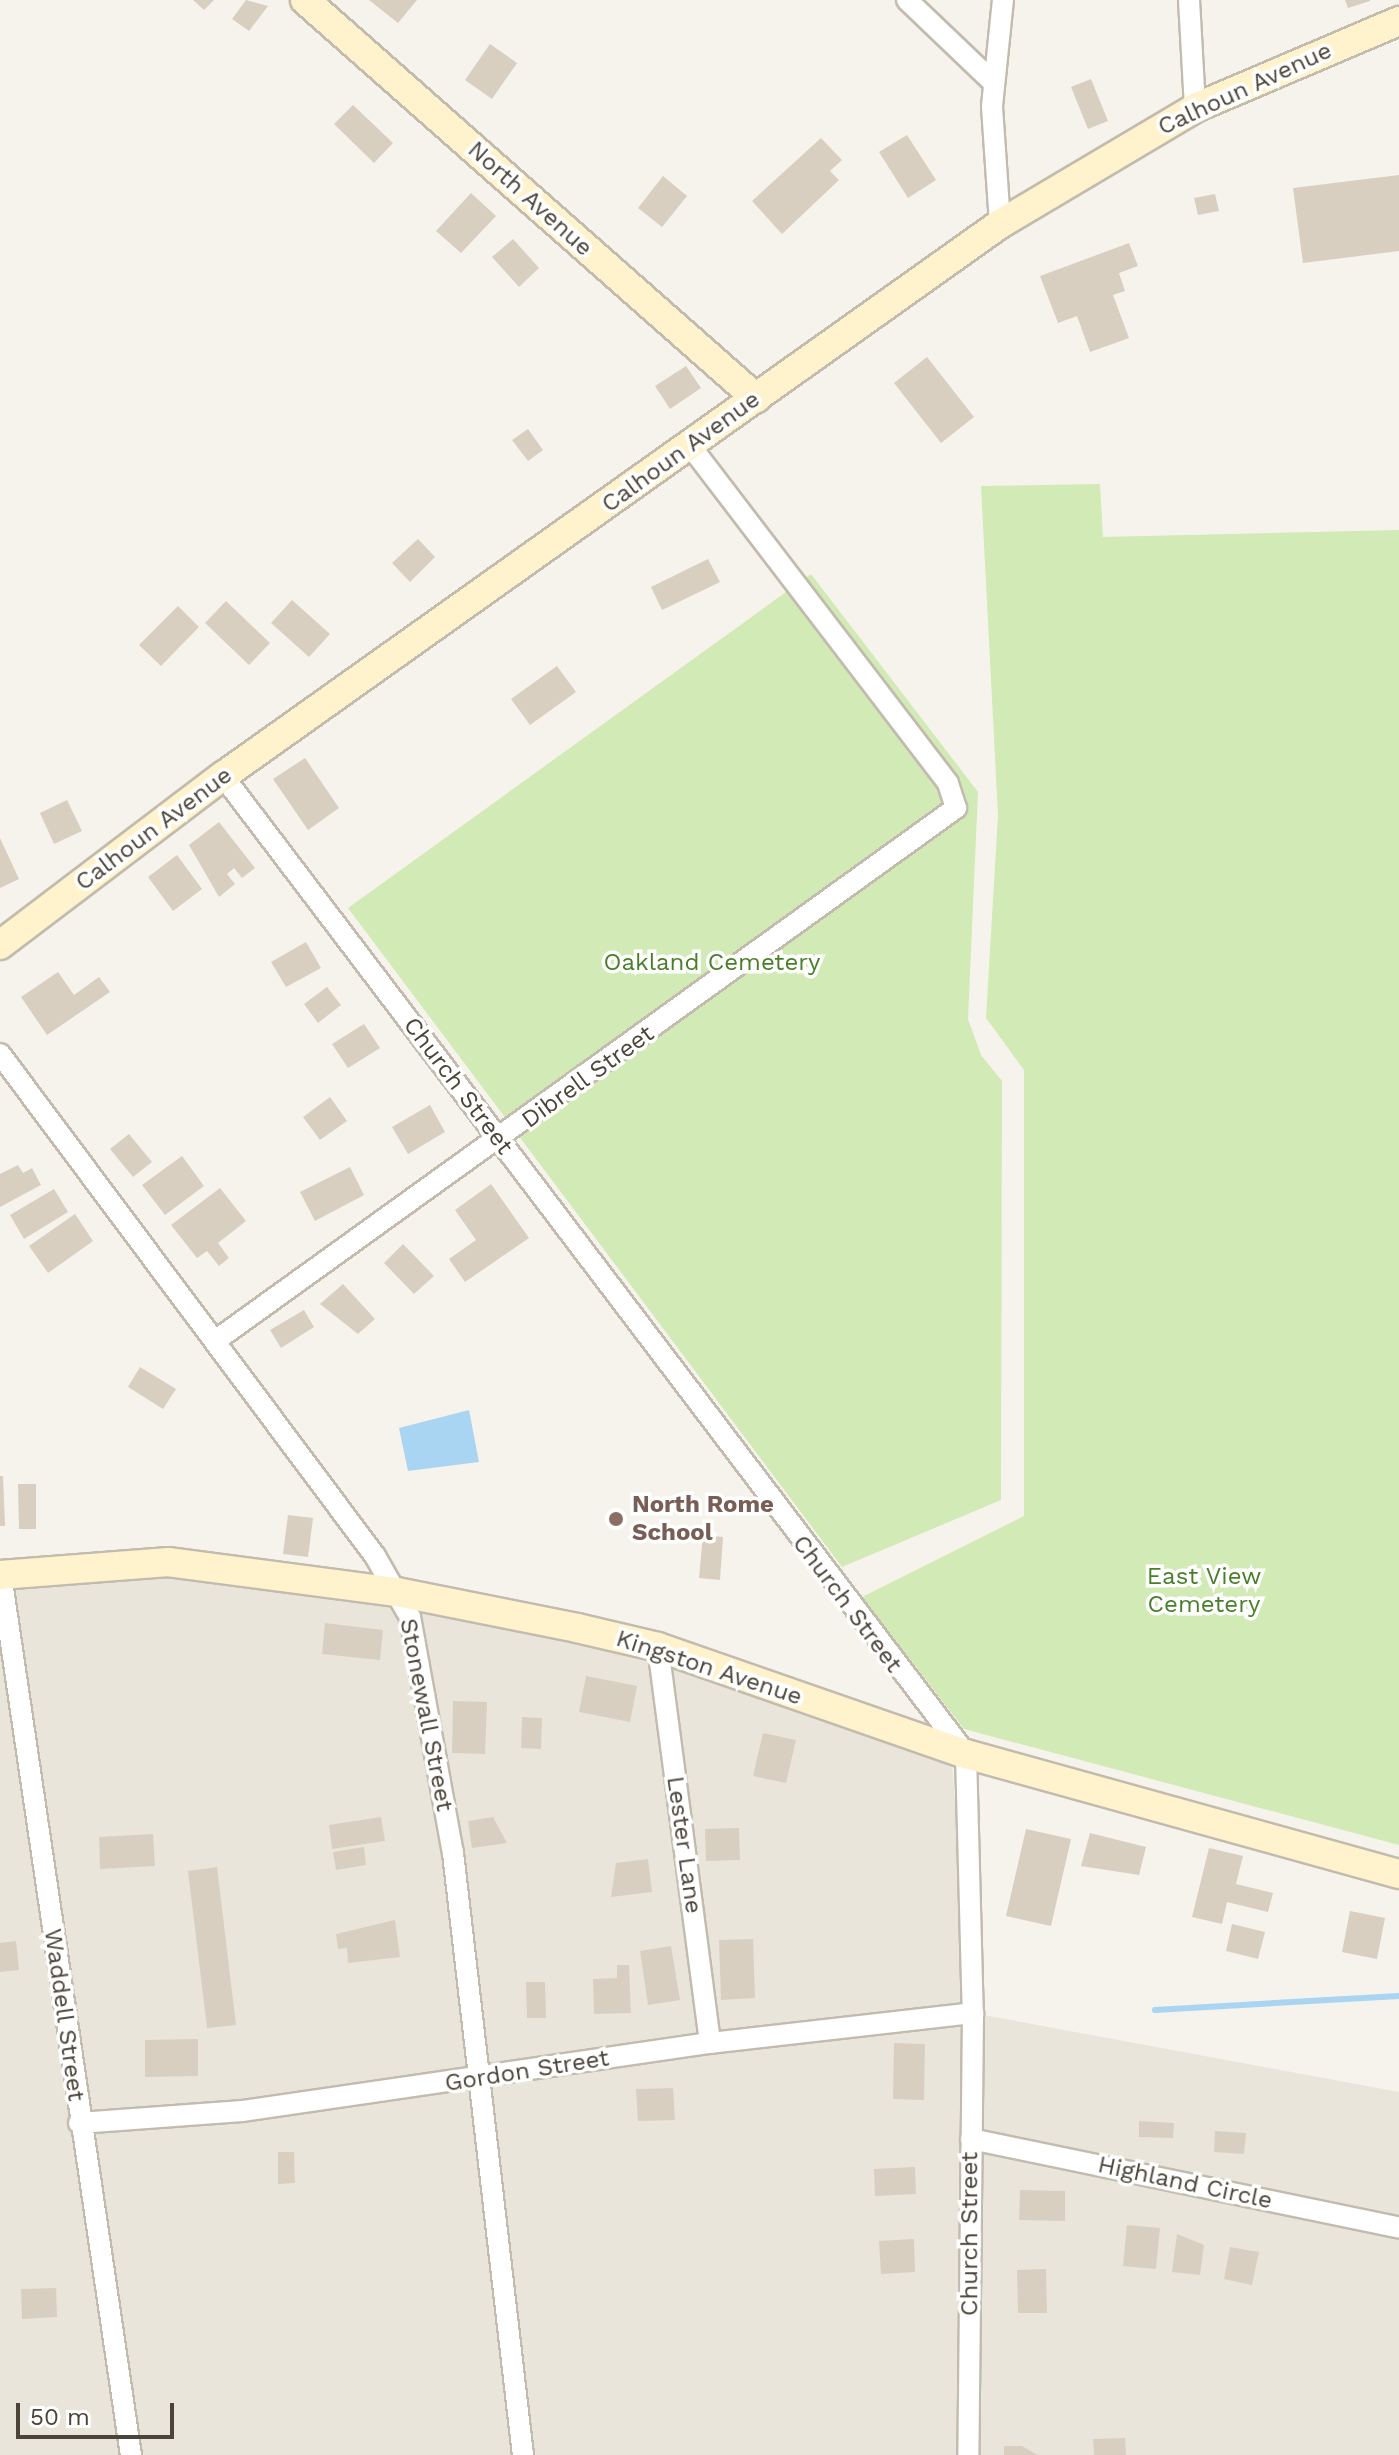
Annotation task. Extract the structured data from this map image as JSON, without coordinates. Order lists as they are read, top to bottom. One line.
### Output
{"streets":{"street":["Calhoun Avenue","North Avenue","Dibrell Street","Church Street","Kingston Avenue","Stonewall Street","Lester Lane","Waddell Street","Gordon Street","Highland Circle"]},"crossings":[["Calhoun Avenue","North Avenue"],["Calhoun Avenue","Dibrell Street"],["Calhoun Avenue","Church Street"],["Dibrell Street","Church Street"],["Dibrell Street","Stonewall Street"],["Church Street","Kingston Avenue"],["Church Street","Gordon Street"],["Church Street","Highland Circle"],["Kingston Avenue","Stonewall Street"],["Kingston Avenue","Lester Lane"],["Kingston Avenue","Waddell Street"],["Stonewall Street","Gordon Street"],["Lester Lane","Gordon Street"],["Waddell Street","Gordon Street"]],"parks":["Oakland Cemetery","East View Cemetery"],"places":["North Rome School"],"scale_bar":"50 m"}
